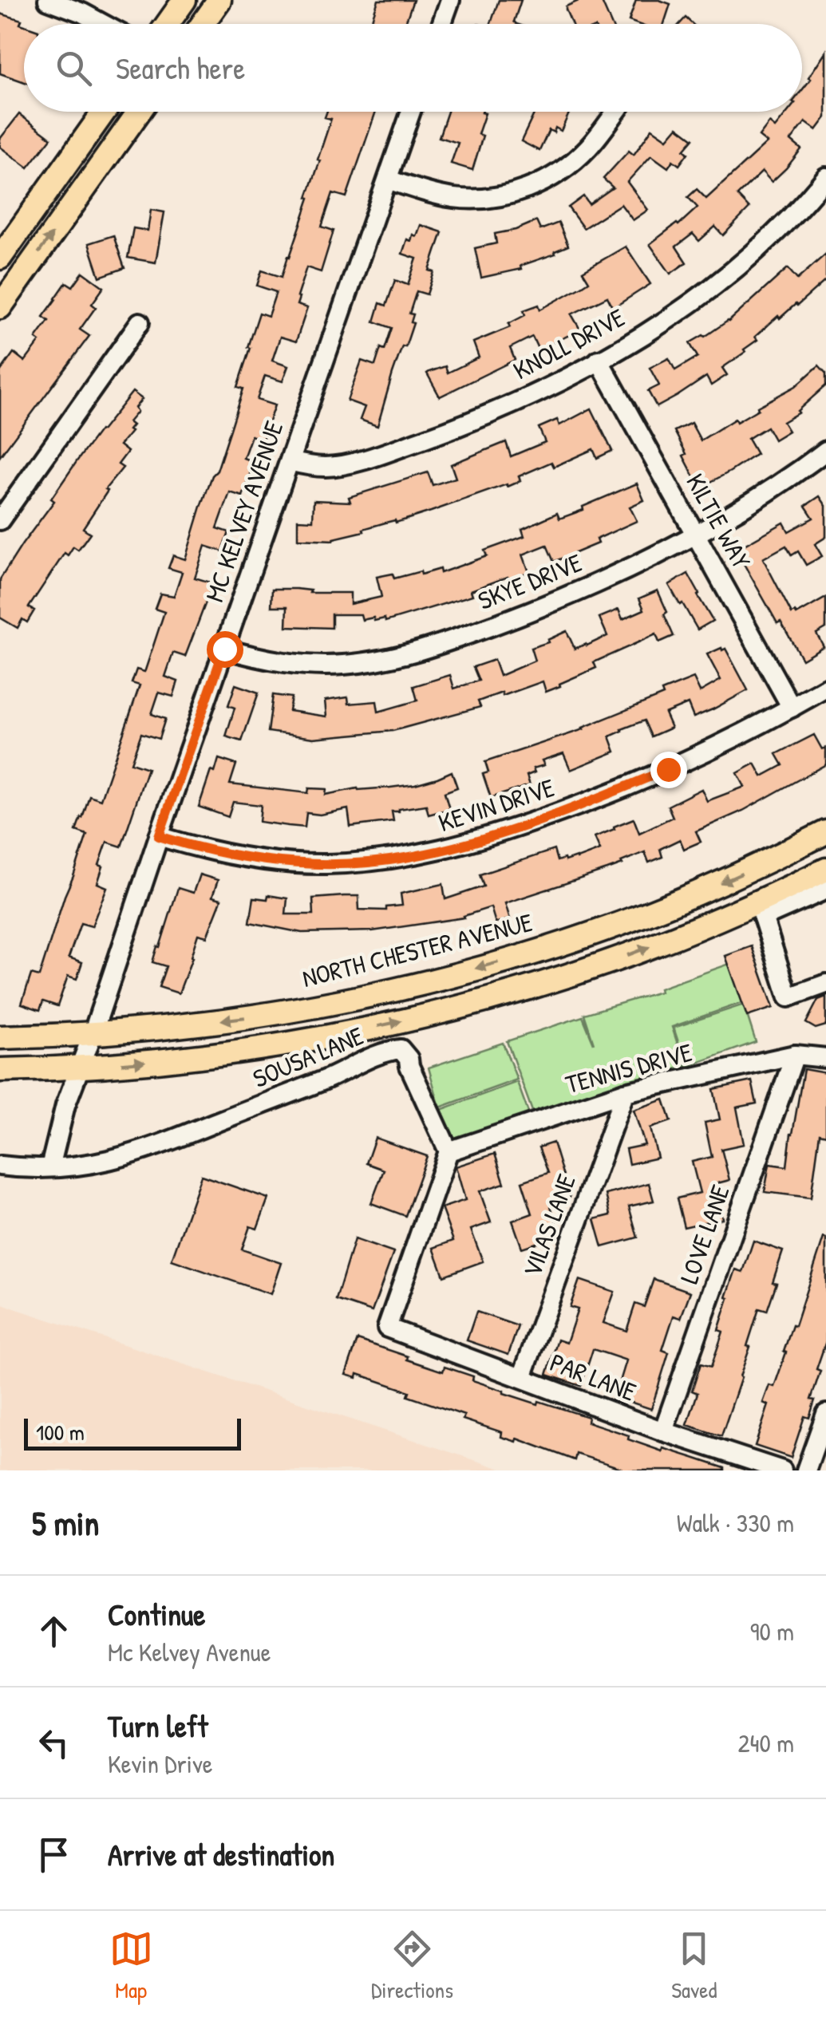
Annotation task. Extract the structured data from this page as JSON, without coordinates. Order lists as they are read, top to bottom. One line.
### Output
{"streets":{"main road":["NORTH CHESTER AVENUE"],"street":["KNOLL DRIVE","MC KELVEY AVENUE","KILTIE WAY","SKYE DRIVE","KEVIN DRIVE","SOUSA LANE","TENNIS DRIVE","VILAS LANE","LOVE LANE","PAR LANE"]},"crossings":[["KNOLL DRIVE","MC KELVEY AVENUE"],["KNOLL DRIVE","KILTIE WAY"],["MC KELVEY AVENUE","SKYE DRIVE"],["MC KELVEY AVENUE","KEVIN DRIVE"],["MC KELVEY AVENUE","NORTH CHESTER AVENUE"],["MC KELVEY AVENUE","SOUSA LANE"],["KILTIE WAY","SKYE DRIVE"],["KILTIE WAY","KEVIN DRIVE"],["SOUSA LANE","TENNIS DRIVE"],["SOUSA LANE","PAR LANE"],["TENNIS DRIVE","VILAS LANE"],["TENNIS DRIVE","LOVE LANE"],["TENNIS DRIVE","PAR LANE"],["VILAS LANE","PAR LANE"],["LOVE LANE","PAR LANE"]],"scale_bar":"100 m","page":{"search":"Search here","scale":"100 m","heading":["5 min","Walk · 330 m"],"list":[["Continue","Mc Kelvey Avenue","90 m"],["Turn left","Kevin Drive","240 m"],"Arrive at destination"],"nav":["Map","Directions","Saved"]}}
